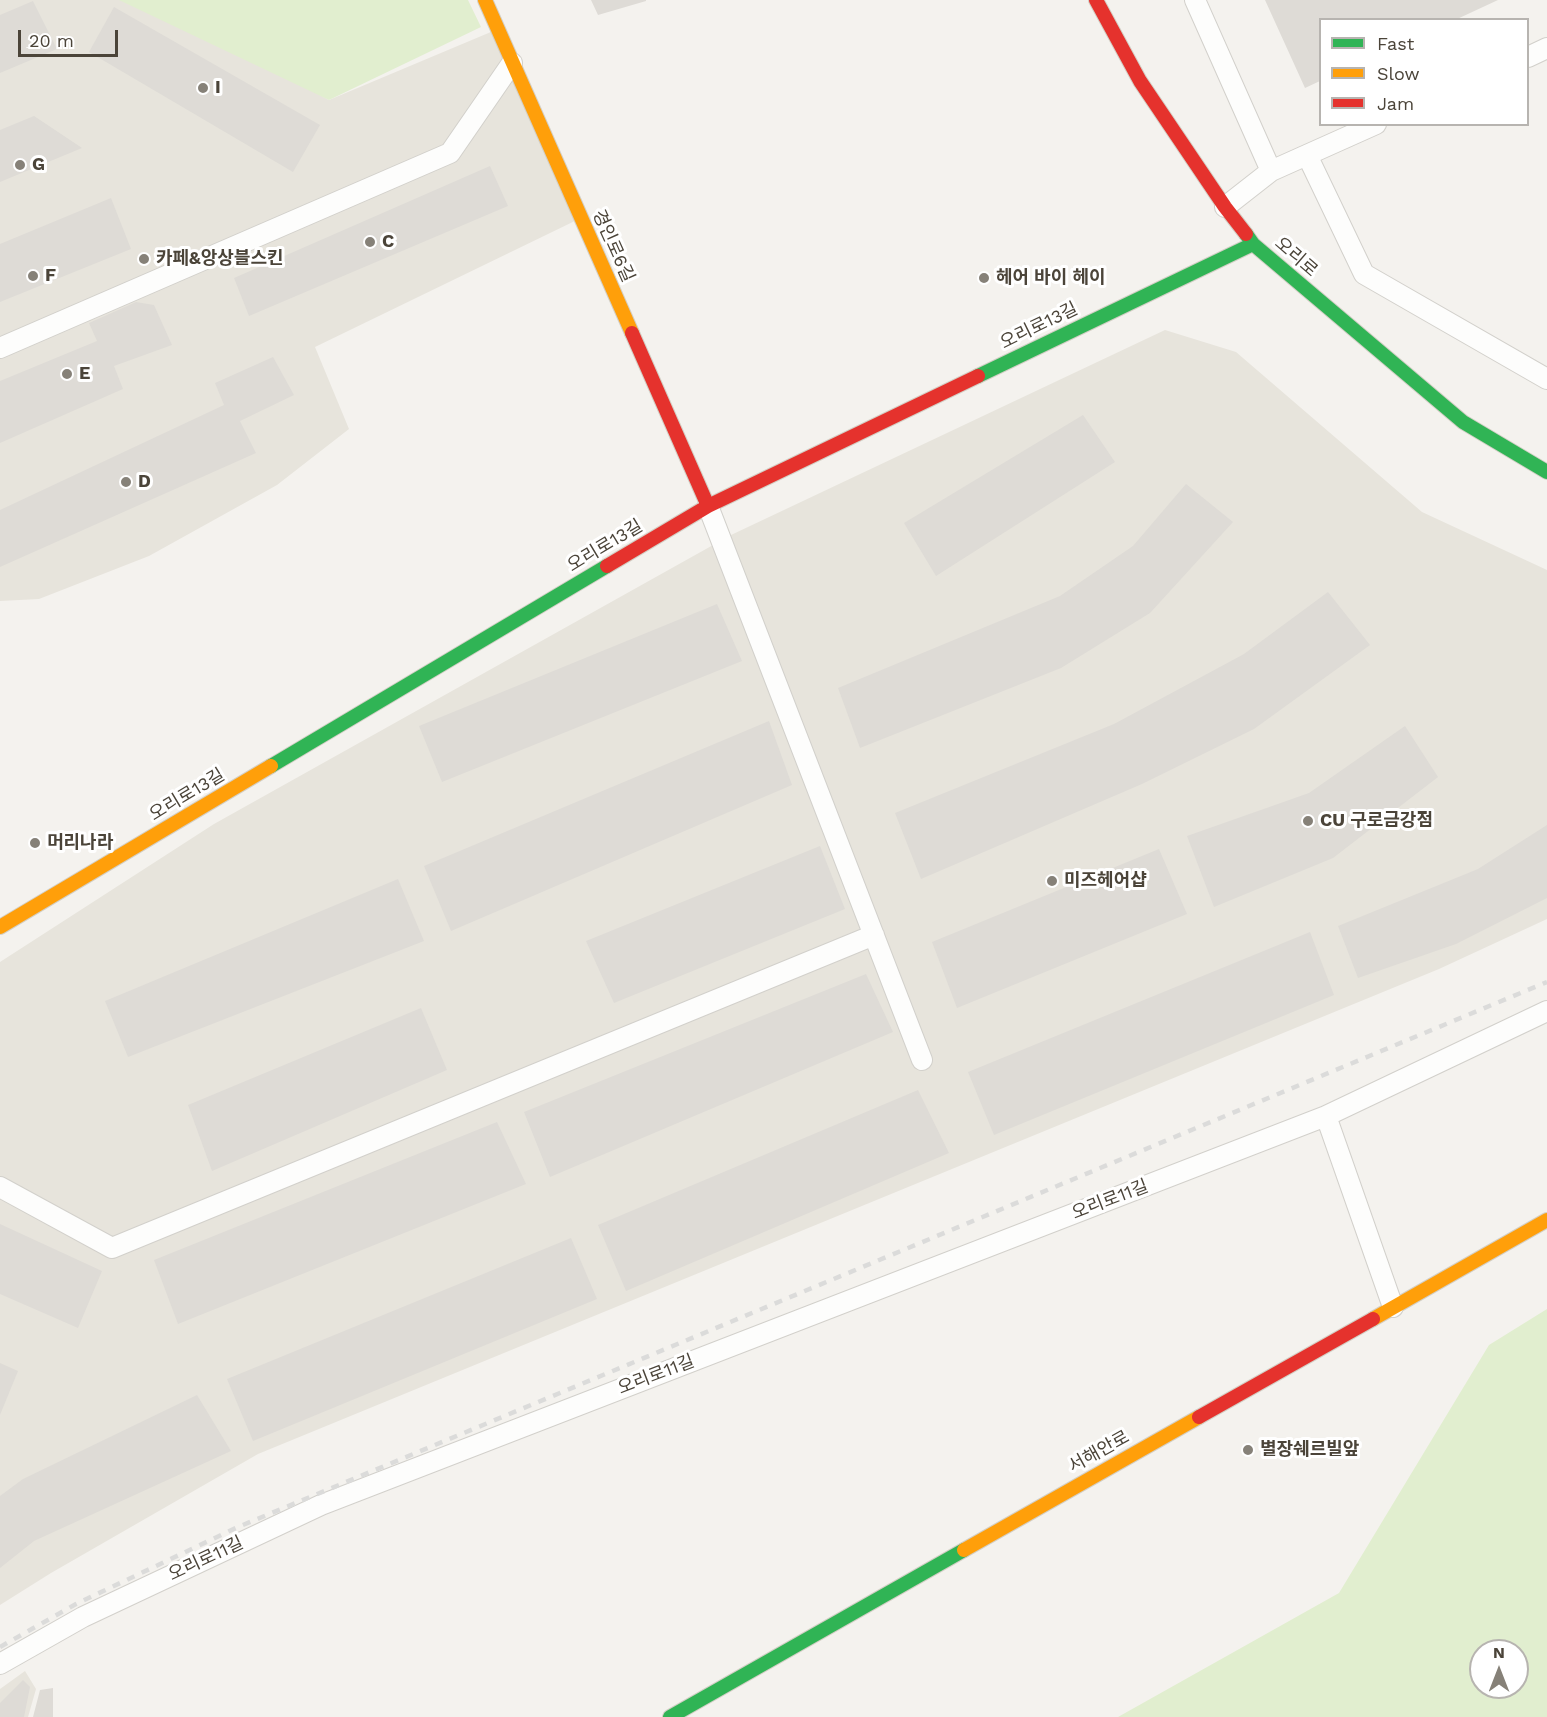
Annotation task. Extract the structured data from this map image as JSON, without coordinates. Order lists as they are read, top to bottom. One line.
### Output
{"streets":{"street":["경인로6길","오리로","오리로13길","서해안로"],"lane":["오리로11길"]},"crossings":[["경인로6길","오리로13길"],["오리로","오리로13길"]],"places":["I","G","C","카페&앙상블스킨","F","헤어 바이 헤이","E","D","CU 구로금강점","머리나라","미즈헤어샵","별장쉐르빌앞"],"legend":["Fast","Slow","Jam"],"scale_bar":"20 m","north":"top"}
